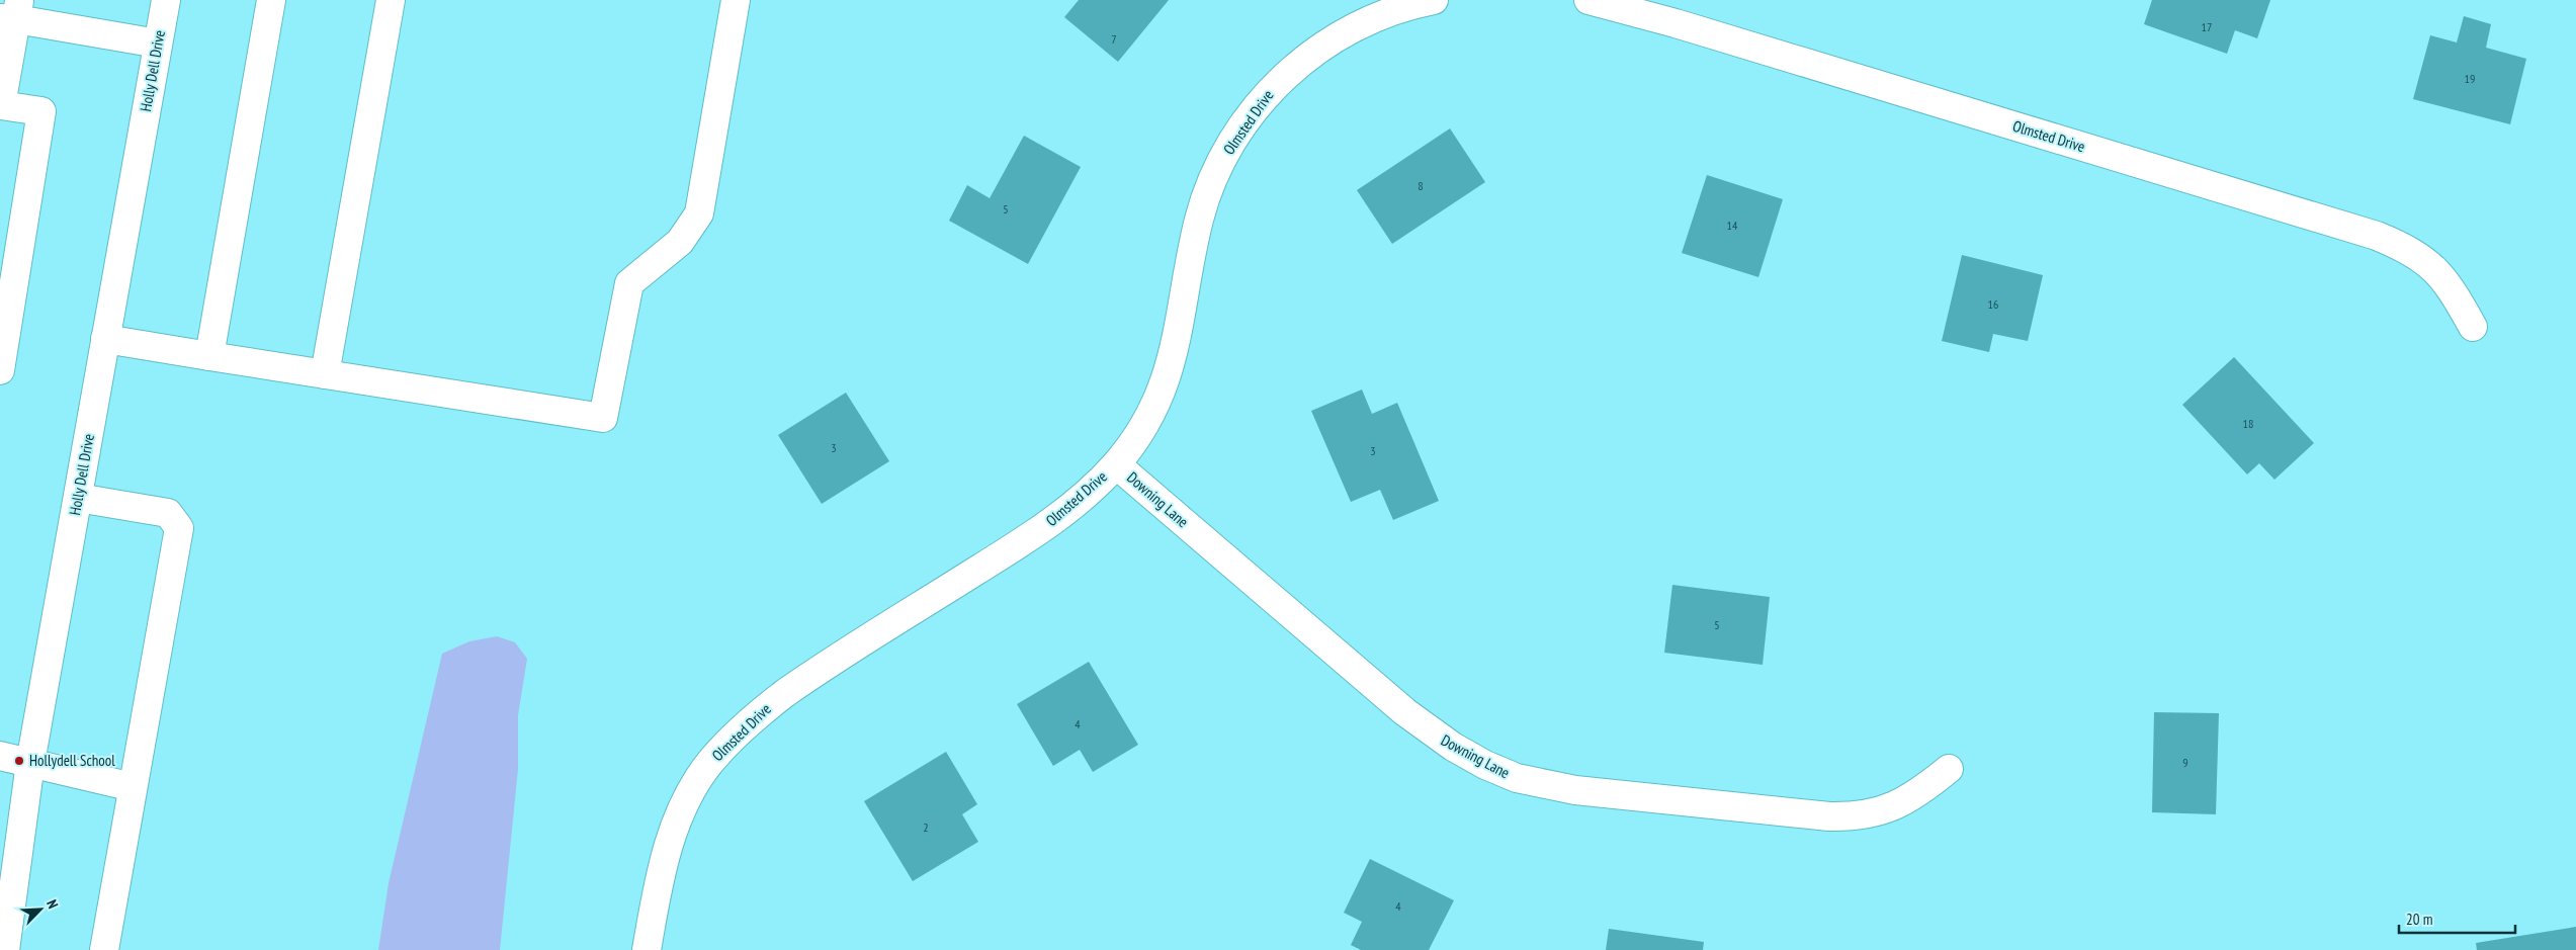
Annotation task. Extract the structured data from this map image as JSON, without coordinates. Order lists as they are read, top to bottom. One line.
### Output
{"streets":{"street":["Holly Dell Drive","Olmsted Drive","Downing Lane"]},"crossings":[["Olmsted Drive","Downing Lane"]],"places":["Hollydell School"],"house_numbers":["17","7","19","8","5","14","16","18","3","3","5","4","9","2","4"],"scale_bar":"20 m","north":"top right"}
